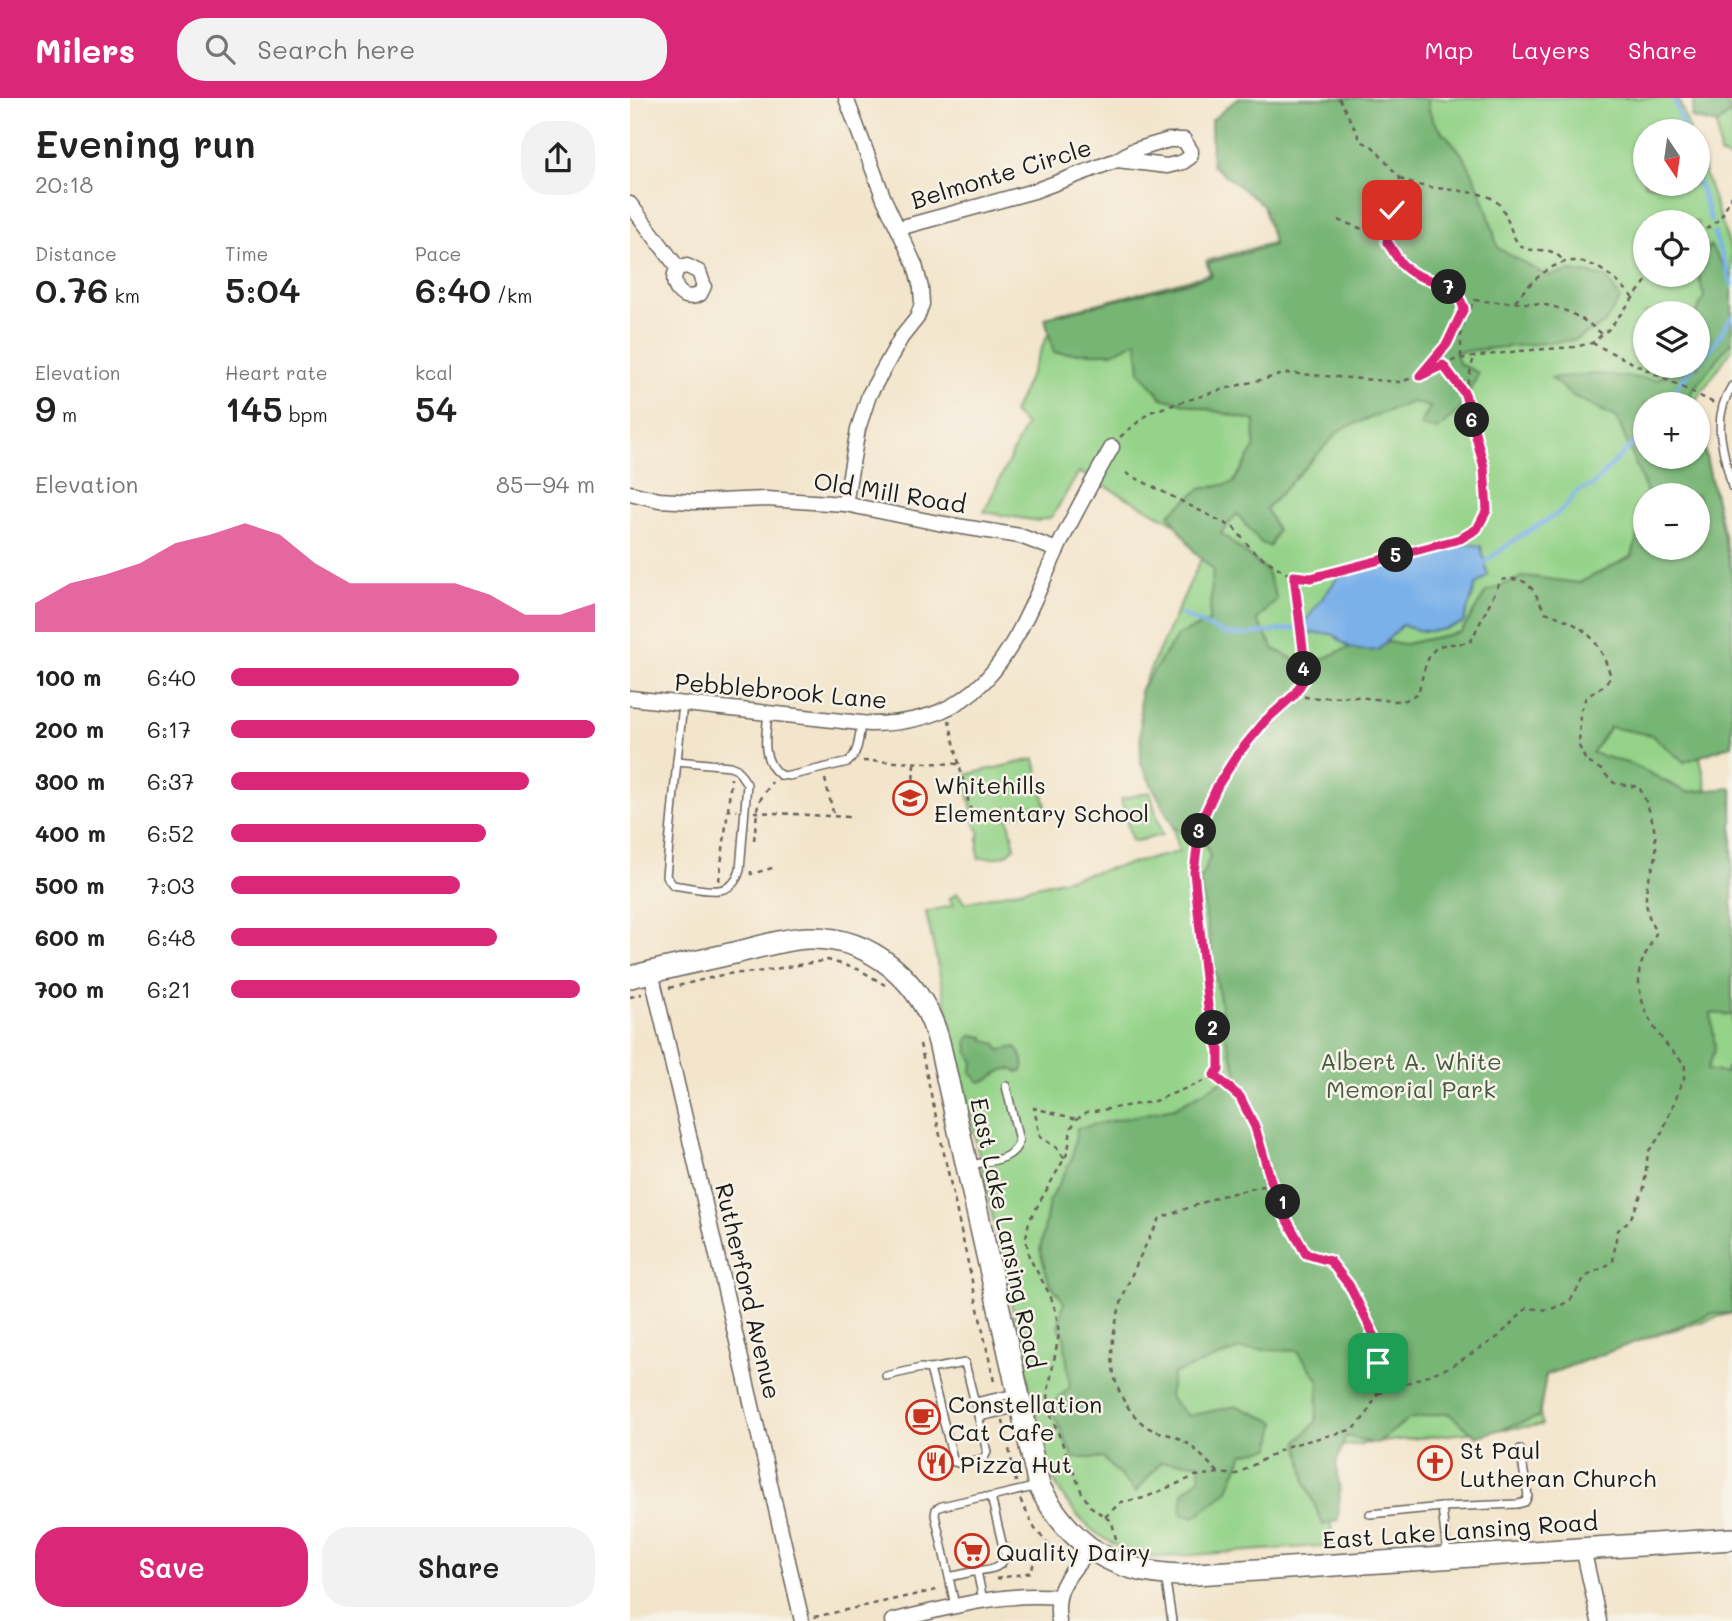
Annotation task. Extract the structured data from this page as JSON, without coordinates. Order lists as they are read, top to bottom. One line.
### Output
{"streets":{"main road":["East Lake Lansing Road"],"street":["Belmonte Circle","Old Mill Road","Pebblebrook Lane","Rutherford Avenue"]},"crossings":[["Old Mill Road","Pebblebrook Lane"],["East Lake Lansing Road","Rutherford Avenue"]],"parks":["Albert A. White Memorial Park"],"places":{"school or university":["Whitehills Elementary School"],"cafe":["Constellation Cat Cafe"],"restaurant":["Pizza Hut"],"church":["St Paul Lutheran Church"],"supermarket":["Quality Dairy"]},"north":"bottom","page":{"header":"Milers","search":"Search here","nav":["Map","Layers","Share"],"heading":["Evening run","20:18"],"map_buttons":["+","−"],"stats":[["Distance","0.76 km"],["Time","5:04"],["Pace","6:40 /km"],["Elevation","9 m"],["Heart rate","145 bpm"],["kcal","54"]],"pins":["7","6","5","4","3","2","1"],"chart":["Elevation","85–94 m"],"list":[{"name":"100 m","note":"6:40"},{"name":"200 m","note":"6:17"},{"name":"300 m","note":"6:37"},{"name":"400 m","note":"6:52"},{"name":"500 m","note":"7:03"},{"name":"600 m","note":"6:48"},{"name":"700 m","note":"6:21"}],"buttons":["Save","Share"]}}
